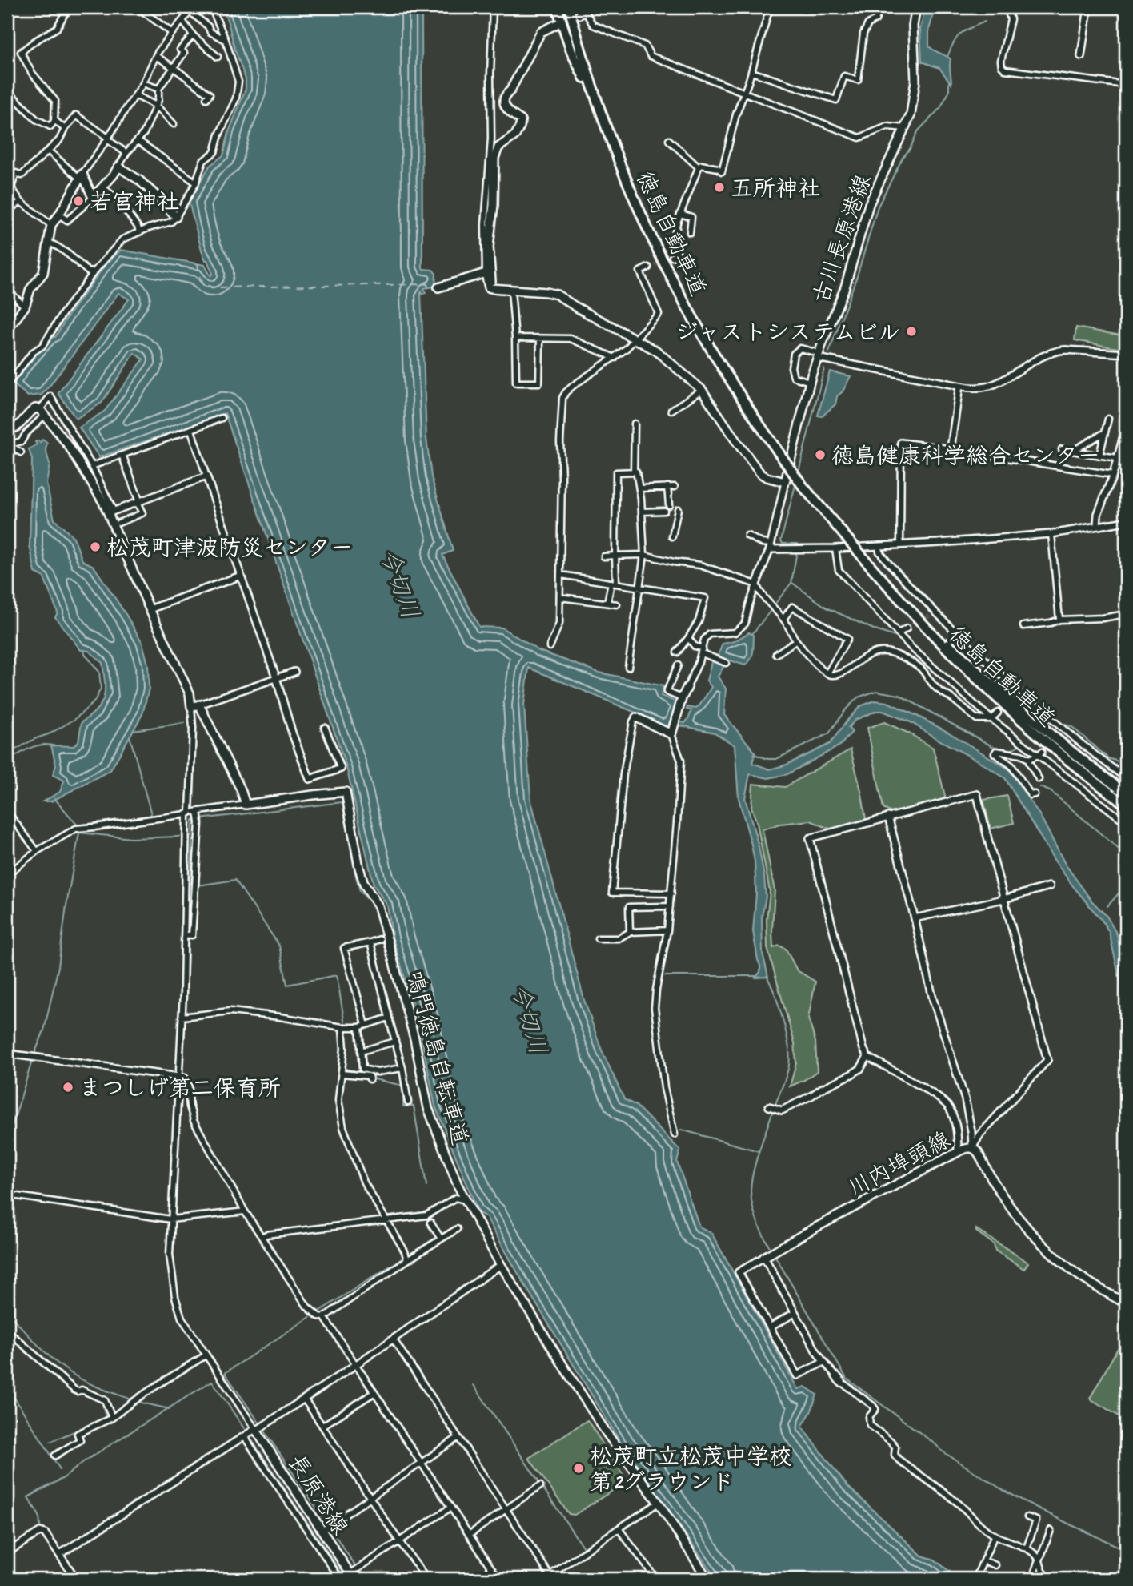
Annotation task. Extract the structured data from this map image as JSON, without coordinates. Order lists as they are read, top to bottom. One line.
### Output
{"streets":{"highway":["徳島自動車道"],"main road":["古川長原港線","鳴門徳島自転車道","川内埠頭線","長原港線"]},"water":["今切川"],"places":["五所神社","若宮神社","ジャストシステムビル","徳島健康科学総合センター","松茂町津波防災センター","まつしげ第二保育所","松茂町立松茂中学校 第2グラウンド"]}
